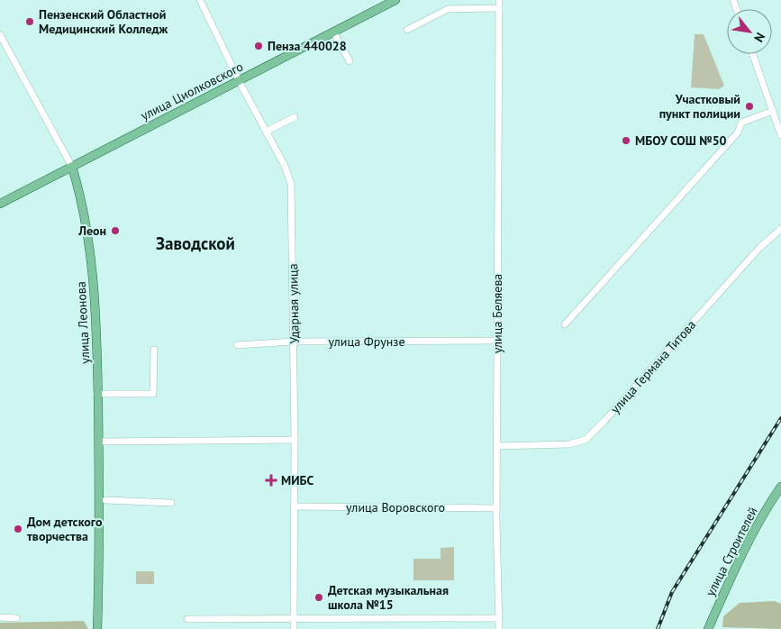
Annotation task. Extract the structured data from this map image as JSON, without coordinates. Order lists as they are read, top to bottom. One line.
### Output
{"streets":{"main road":["улица Циолковского","улица Леонова","улица Строителей"],"street":["Ударная улица","улица Беляева","улица Фрунзе","улица Германа Титова","улица Воровского"]},"crossings":[["улица Циолковского","Ударная улица"],["улица Циолковского","улица Леонова"],["Ударная улица","улица Фрунзе"],["Ударная улица","улица Воровского"],["улица Беляева","улица Фрунзе"],["улица Беляева","улица Германа Титова"],["улица Беляева","улица Воровского"]],"districts":["Заводской"],"places":{"other":["Пензенский Областной Медицинский Колледж","Пенза 440028","Участковый пункт полиции","МБОУ СОШ №50","Леон","Дом детского творчества","Детская музыкальная школа №15"],"health":["МИБС"]},"north":"bottom right"}
